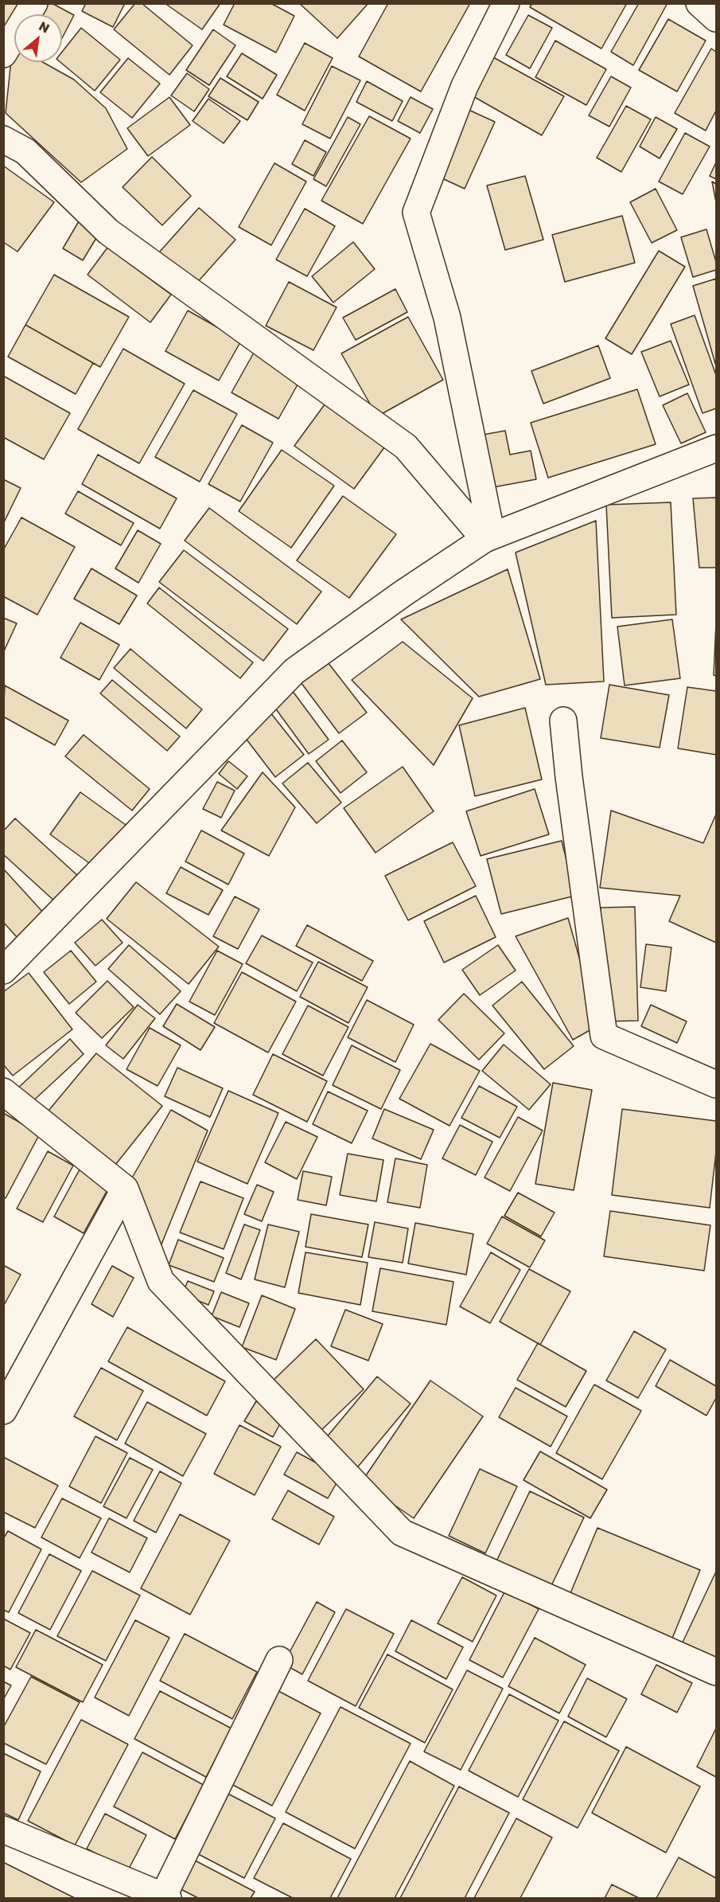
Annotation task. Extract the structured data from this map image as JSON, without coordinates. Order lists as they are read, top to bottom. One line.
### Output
{"north":"top right"}
